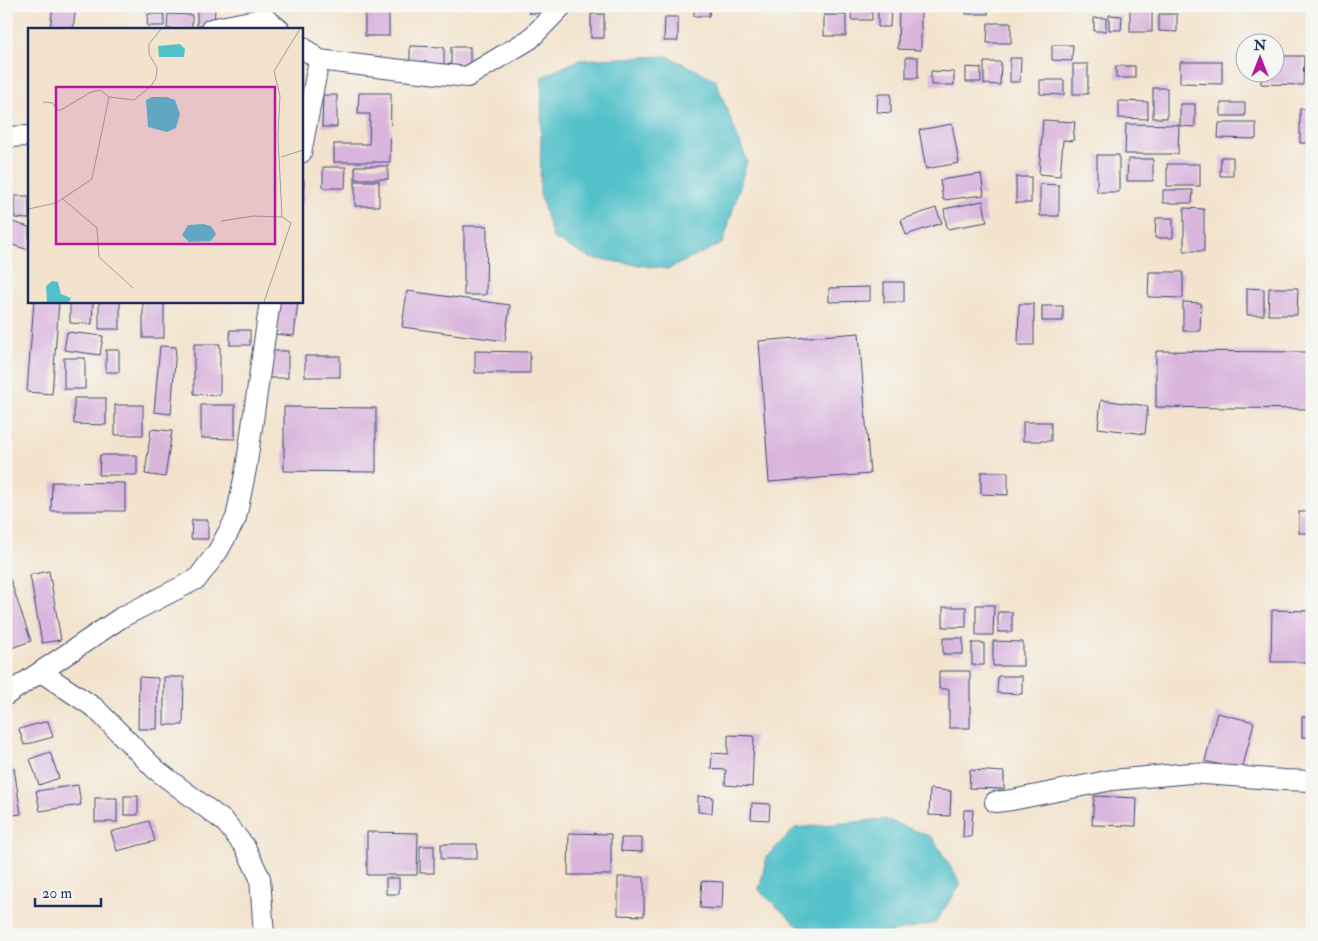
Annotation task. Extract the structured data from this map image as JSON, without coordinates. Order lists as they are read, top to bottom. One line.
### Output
{"scale_bar":"20 m","north":"top"}
